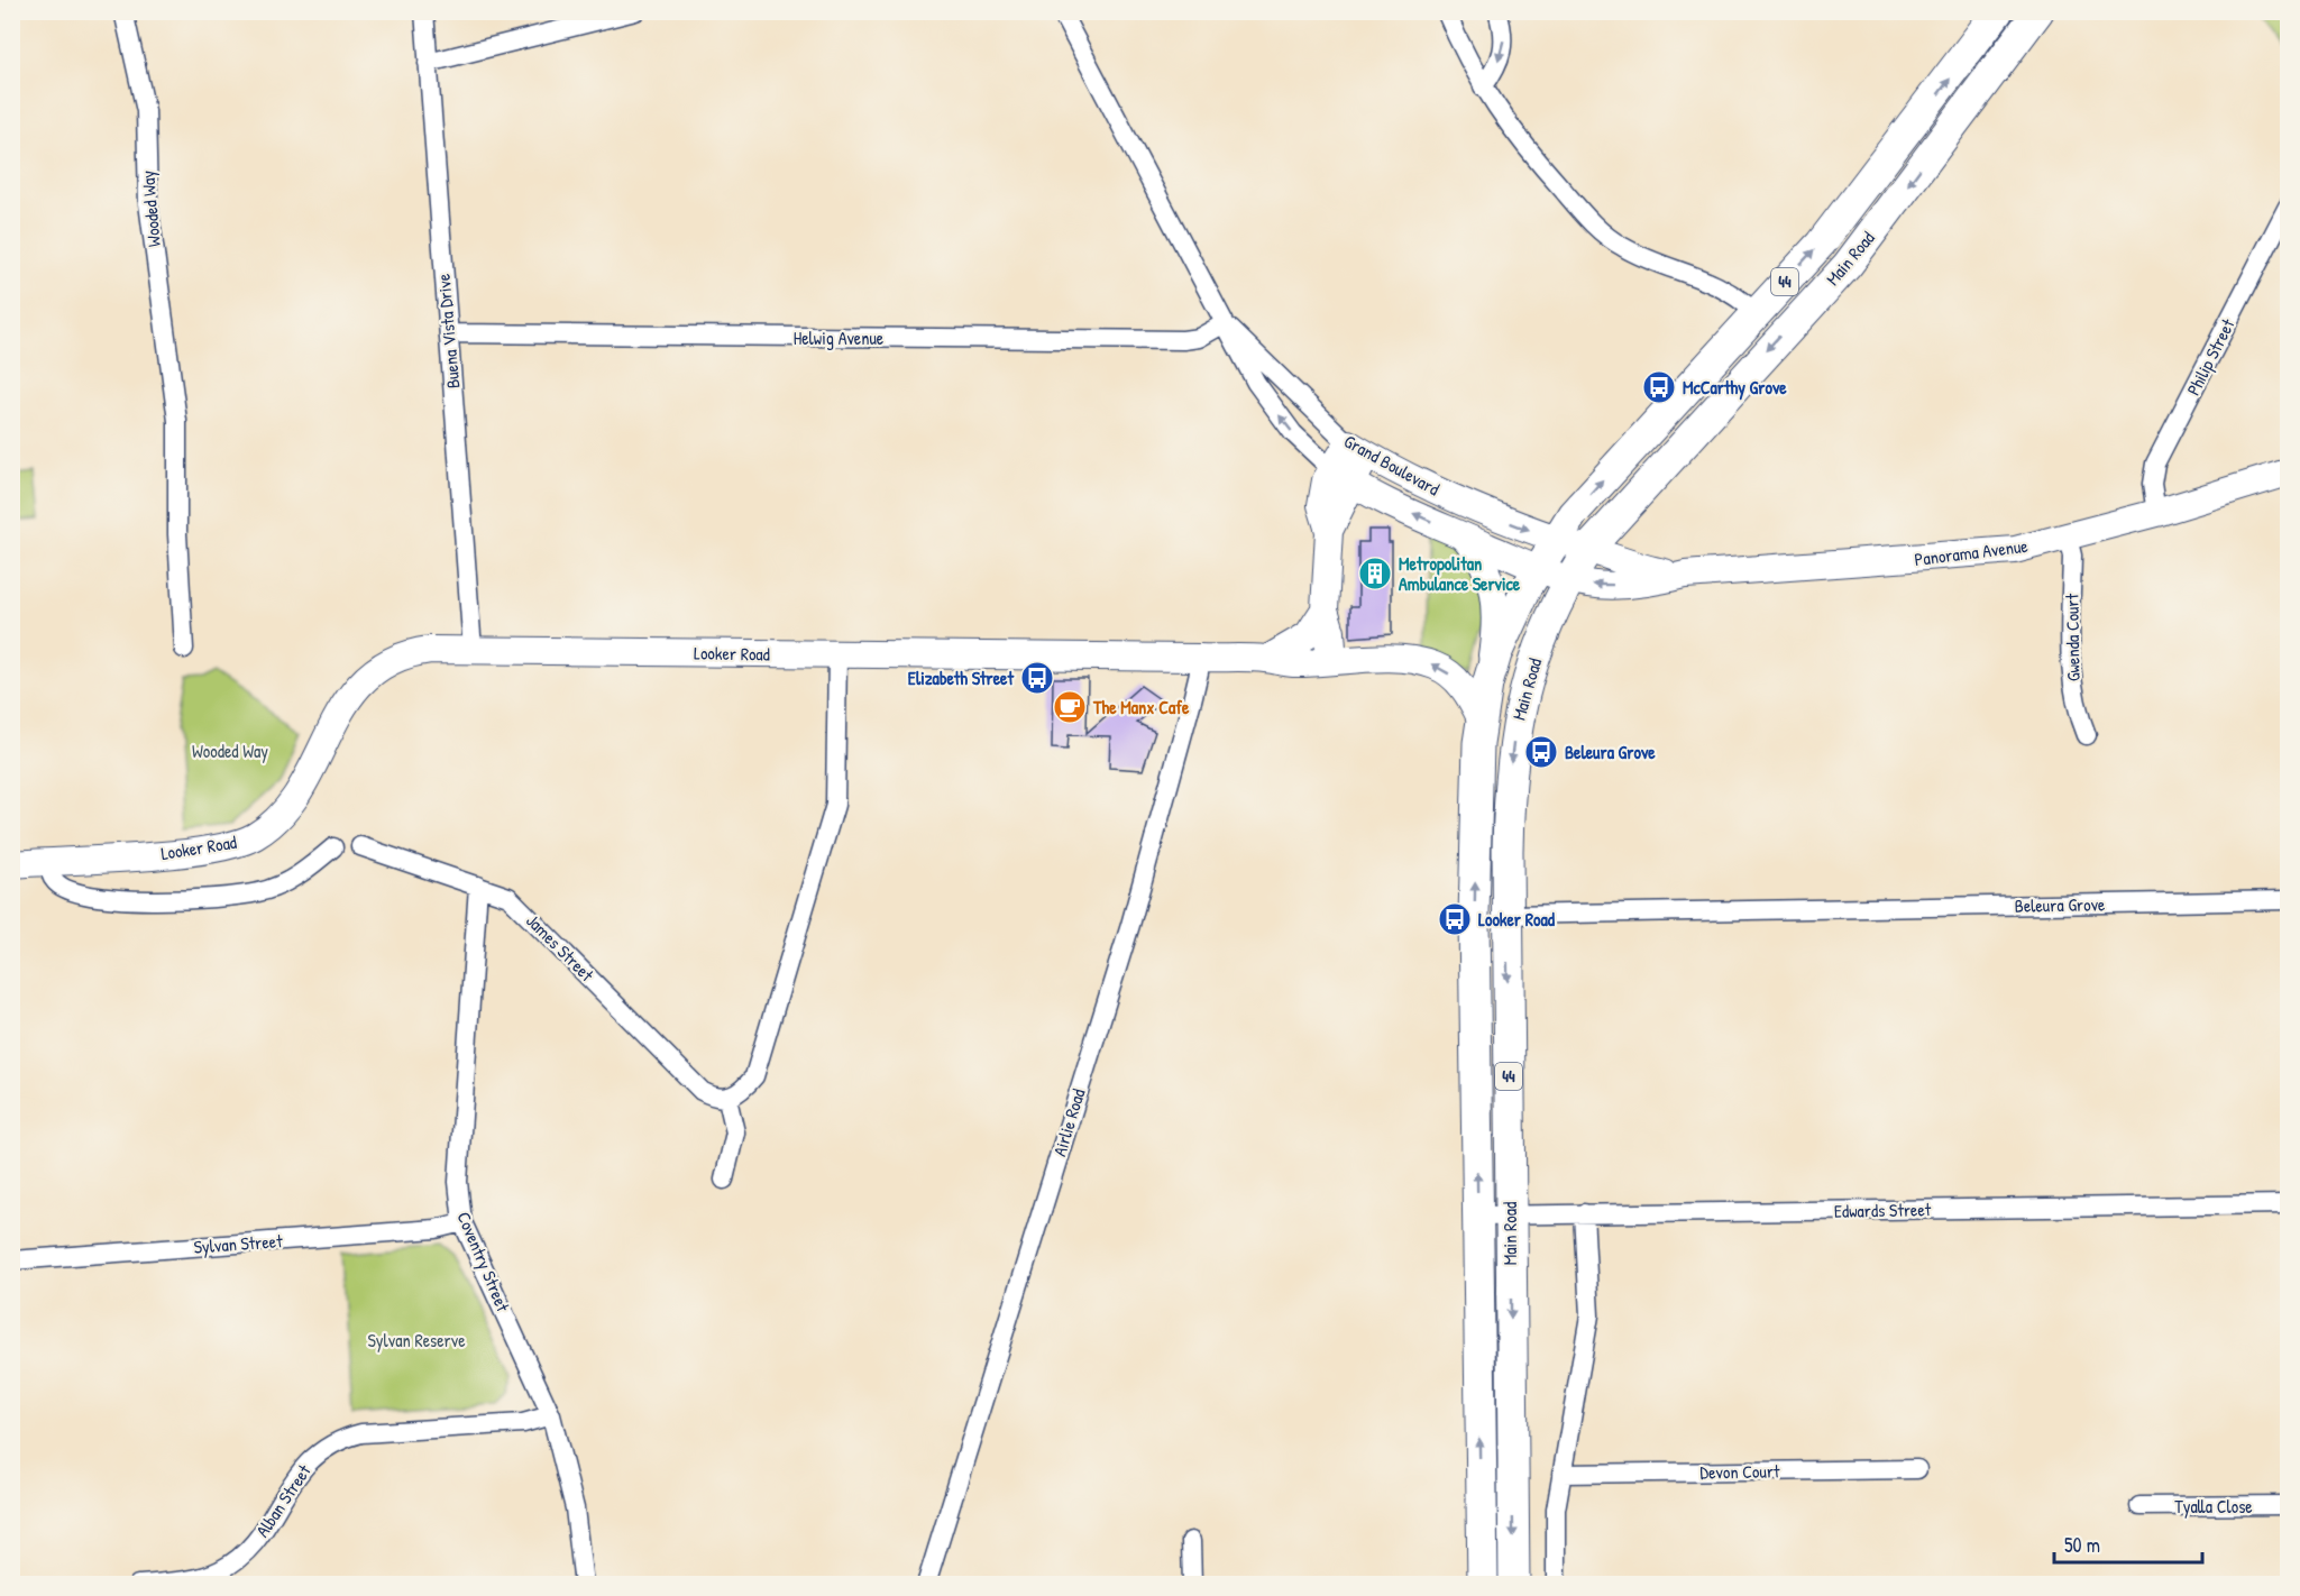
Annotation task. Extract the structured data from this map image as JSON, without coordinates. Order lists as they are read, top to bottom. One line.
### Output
{"streets":{"main road":["Main Road","44"],"street":["Wooded Way","Buena Vista Drive","Helwig Avenue","Philip Street","Grand Boulevard","Panorama Avenue","Gwenda Court","Looker Road","Beleura Grove","James Street","Airlie Road","Edwards Street","Sylvan Street","Coventry Street","Devon Court","Alban Street","Tyalla Close"]},"crossings":[["Main Road","Grand Boulevard"],["Main Road","Panorama Avenue"],["Main Road","Looker Road"],["Main Road","Beleura Grove"],["Main Road","Edwards Street"],["Buena Vista Drive","Helwig Avenue"],["Buena Vista Drive","Looker Road"],["Helwig Avenue","Grand Boulevard"],["Philip Street","Panorama Avenue"],["Grand Boulevard","Panorama Avenue"],["Panorama Avenue","Gwenda Court"],["Looker Road","Airlie Road"],["James Street","Coventry Street"],["Sylvan Street","Coventry Street"],["Coventry Street","Alban Street"]],"parks":["Wooded Way","Sylvan Reserve"],"places":{"bus stop":["McCarthy Grove","Elizabeth Street","Beleura Grove","Looker Road"],"building":["Metropolitan Ambulance Service"],"cafe":["The Manx Cafe"]},"scale_bar":"50 m"}
